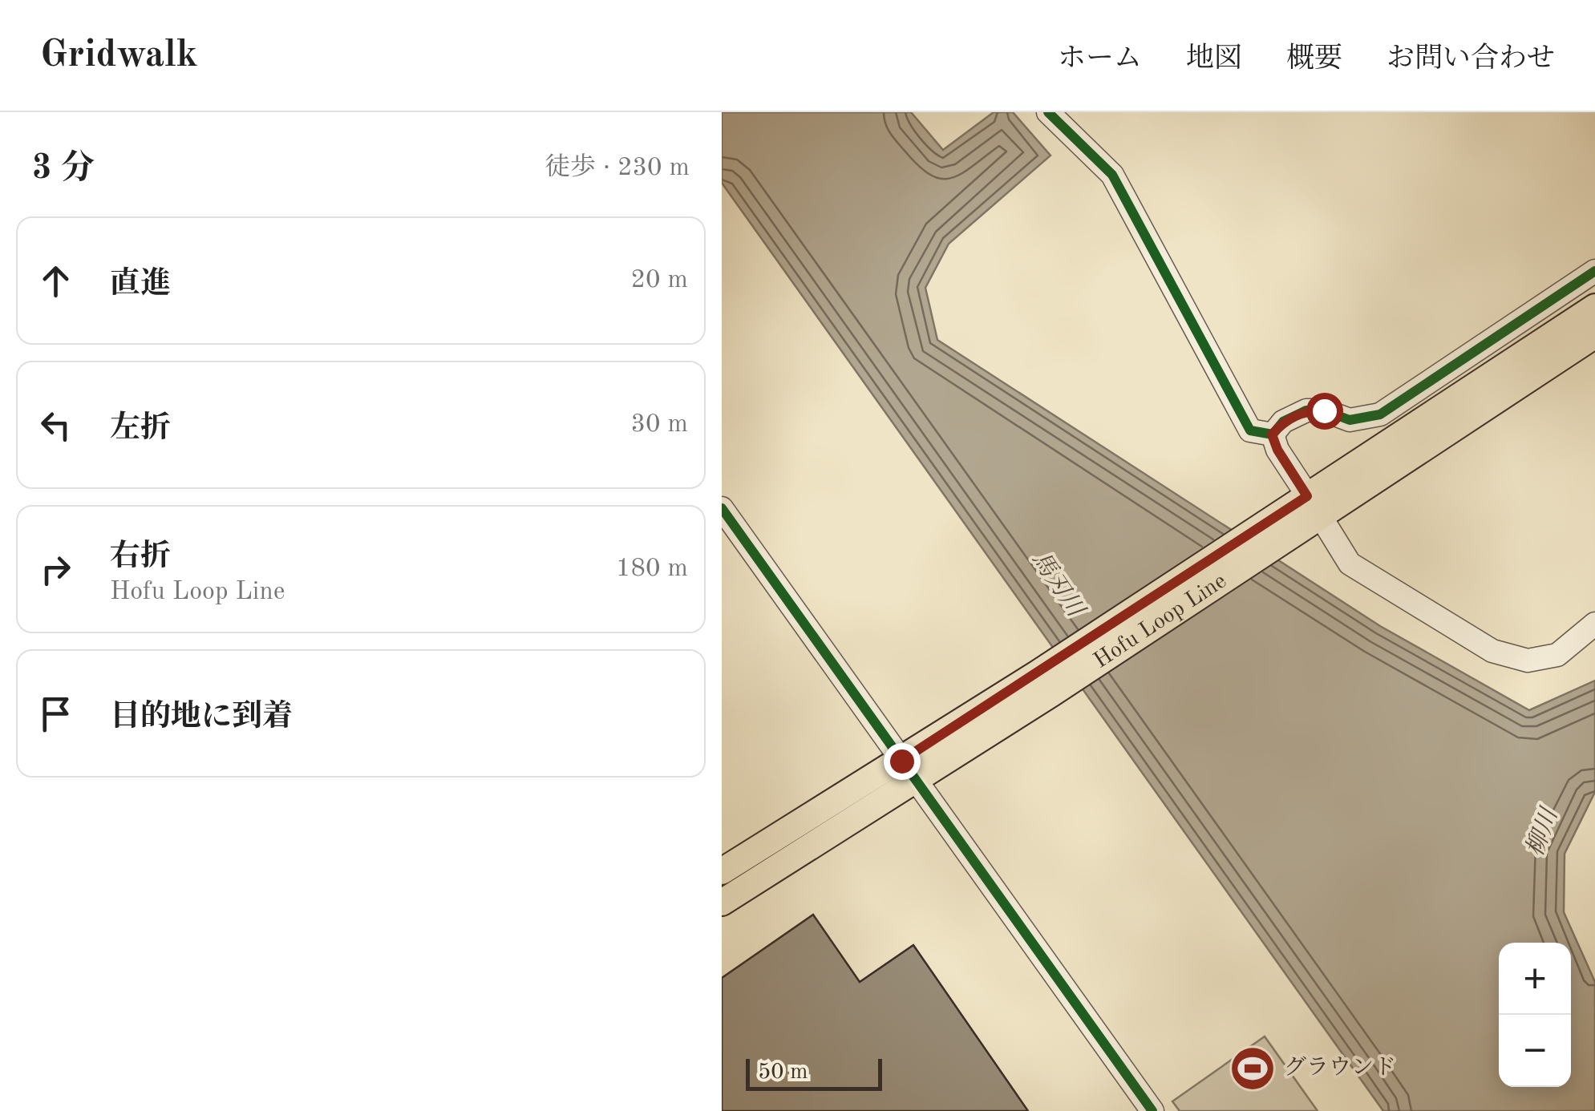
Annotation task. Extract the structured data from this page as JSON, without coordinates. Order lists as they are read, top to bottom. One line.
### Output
{"streets":{"main road":["Hofu Loop Line"]},"water":["馬刃川","柳川"],"places":{"sports":["グラウンド"]},"scale_bar":"50 m","page":{"header":"Gridwalk","nav":["ホーム","地図","概要","お問い合わせ"],"heading":["3 分","徒歩 · 230 m"],"list":[["直進","20 m"],["左折","30 m"],["右折","Hofu Loop Line","180 m"],"目的地に到着"],"map_buttons":["+","−"],"scale":"50 m"}}
